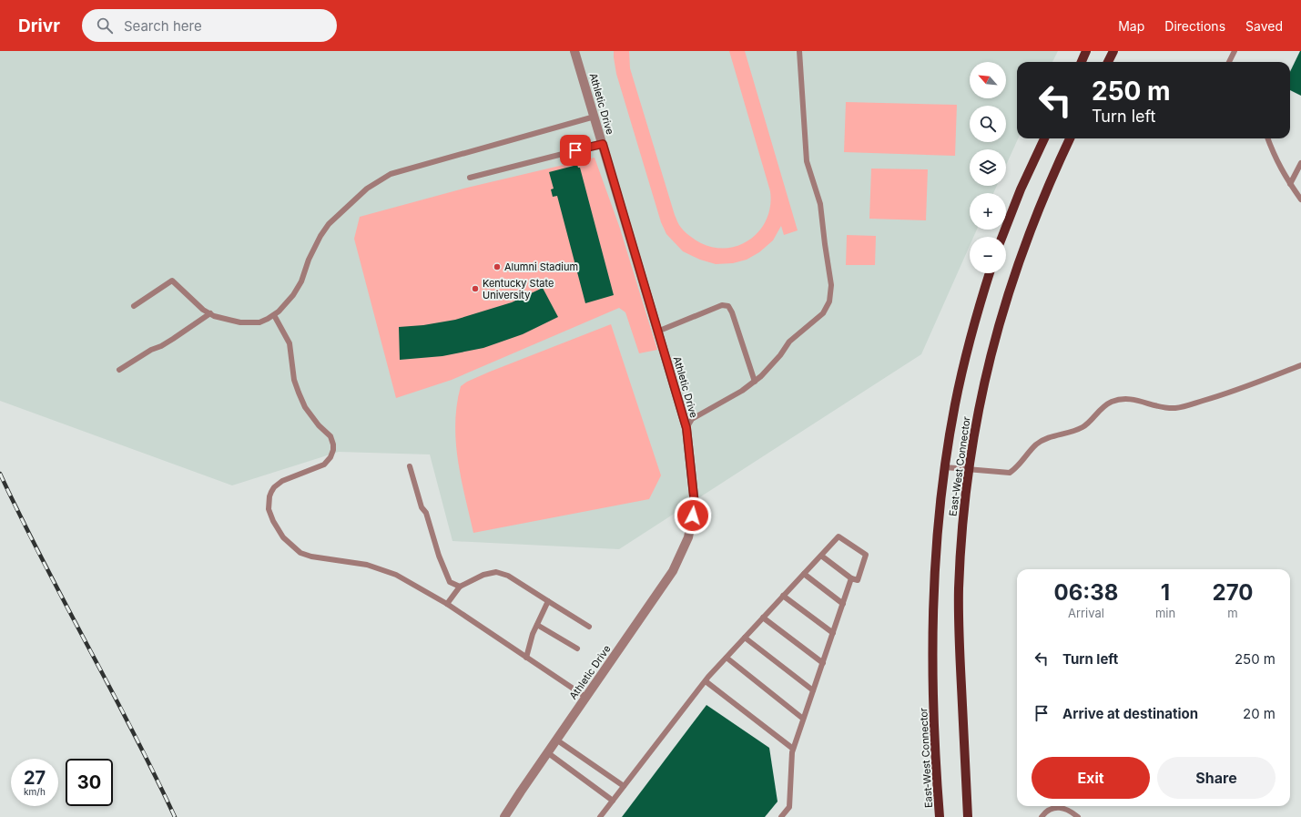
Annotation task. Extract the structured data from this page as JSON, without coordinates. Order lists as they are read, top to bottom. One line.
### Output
{"streets":{"main road":["East-West Connector"],"street":["Athletic Drive"]},"places":["Alumni Stadium","Kentucky State University"],"north":"top left","page":{"header":"Drivr","search":"Search here","nav":["Map","Directions","Saved"],"map_buttons":["+","−"],"turn":["250 m","Turn left"],"eta":["06:38","Arrival","1","min","270","m"],"list":[{"name":"Turn left","value":"250 m"},{"name":"Arrive at destination","value":"20 m"}],"buttons":["Exit","Share"],"speed":"27 km/h","limit":"30"}}
